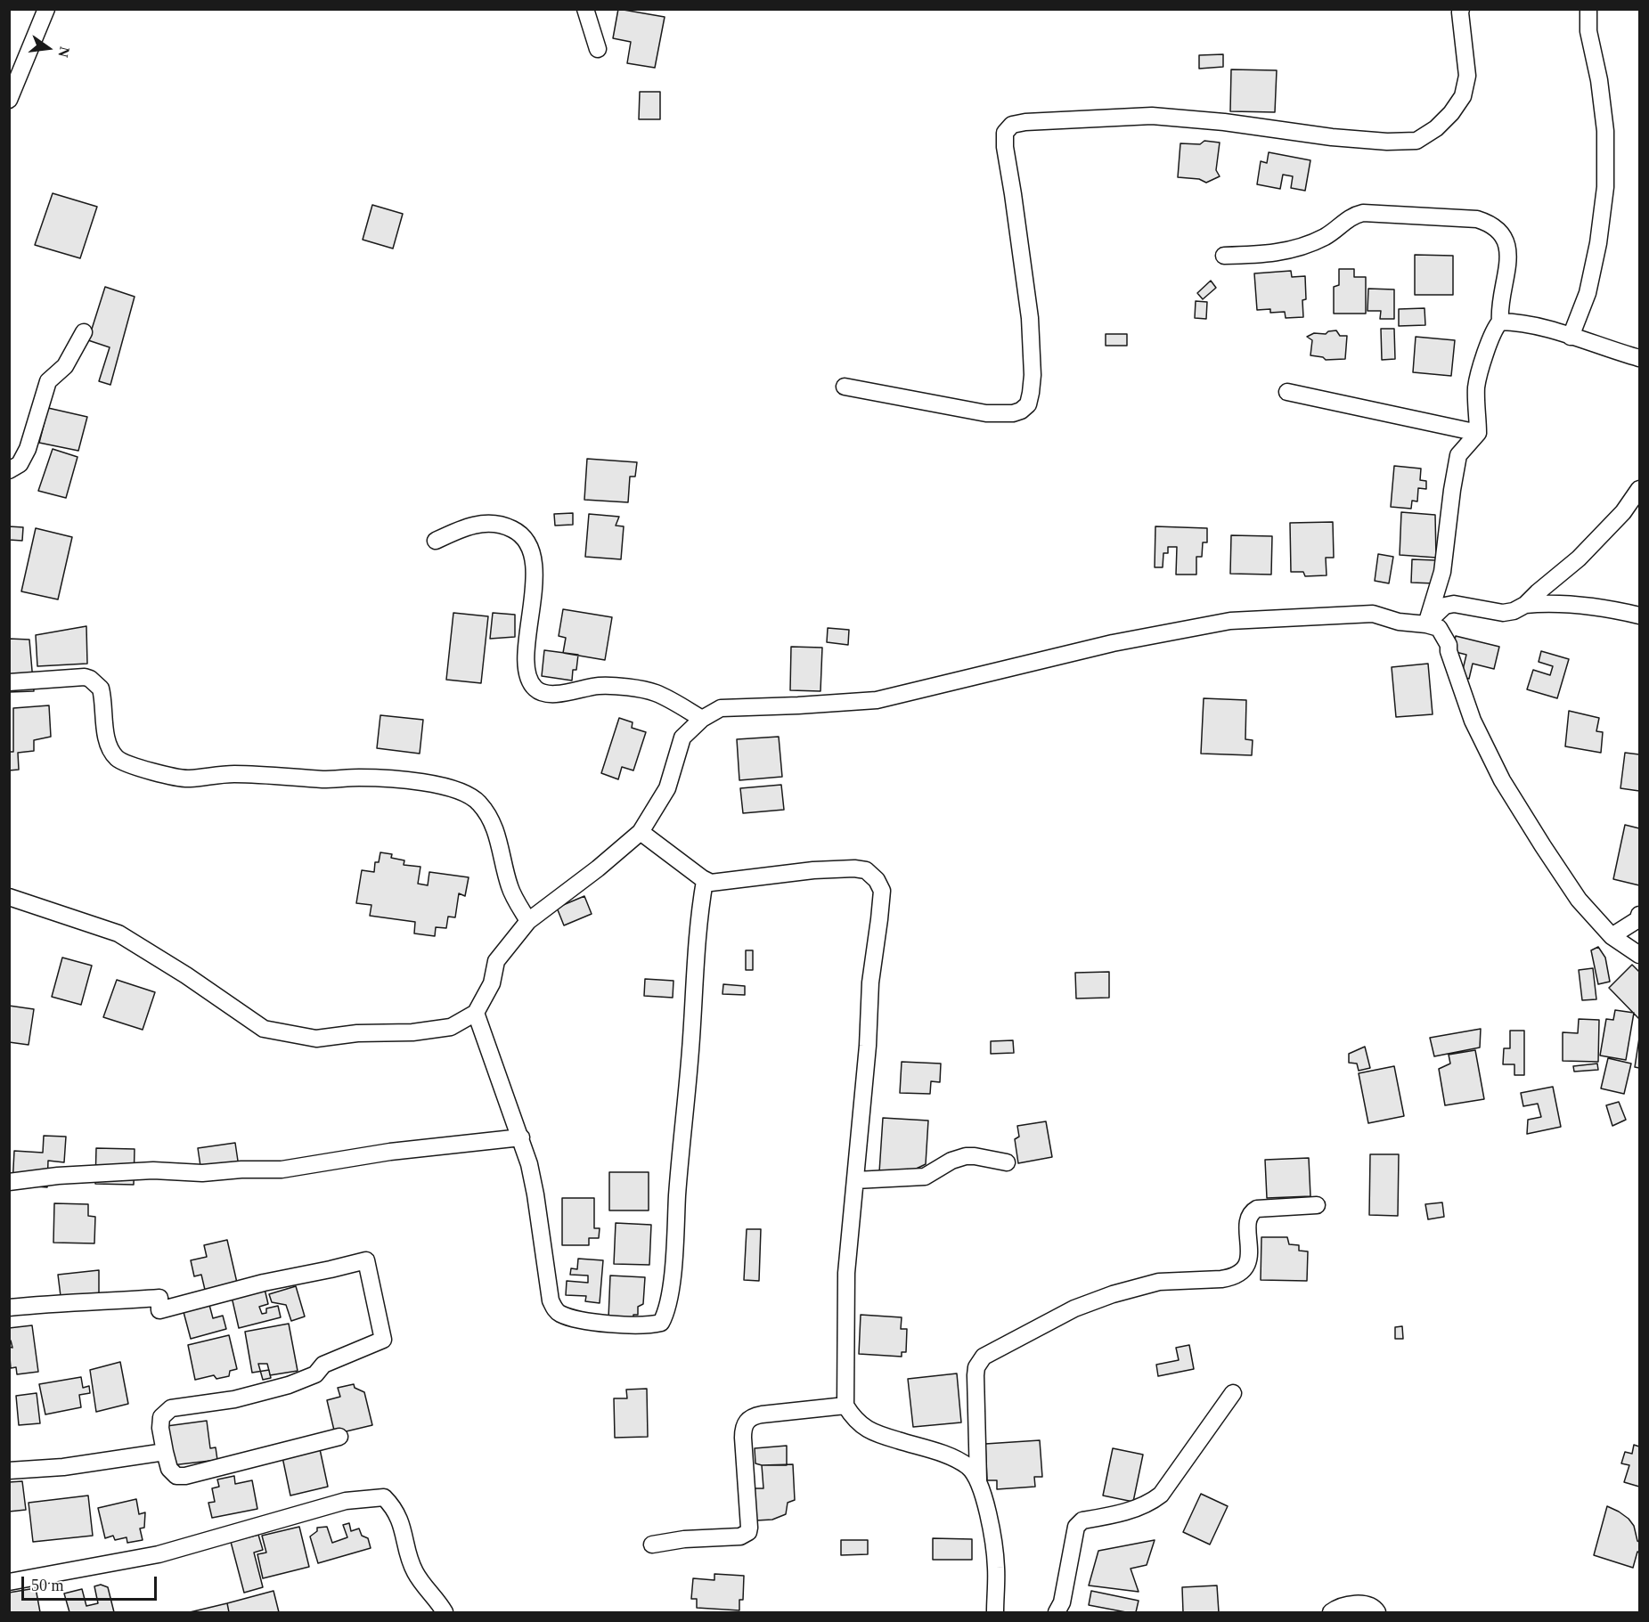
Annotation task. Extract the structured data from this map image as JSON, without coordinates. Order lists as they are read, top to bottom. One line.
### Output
{"scale_bar":"50 m","north":"right"}
